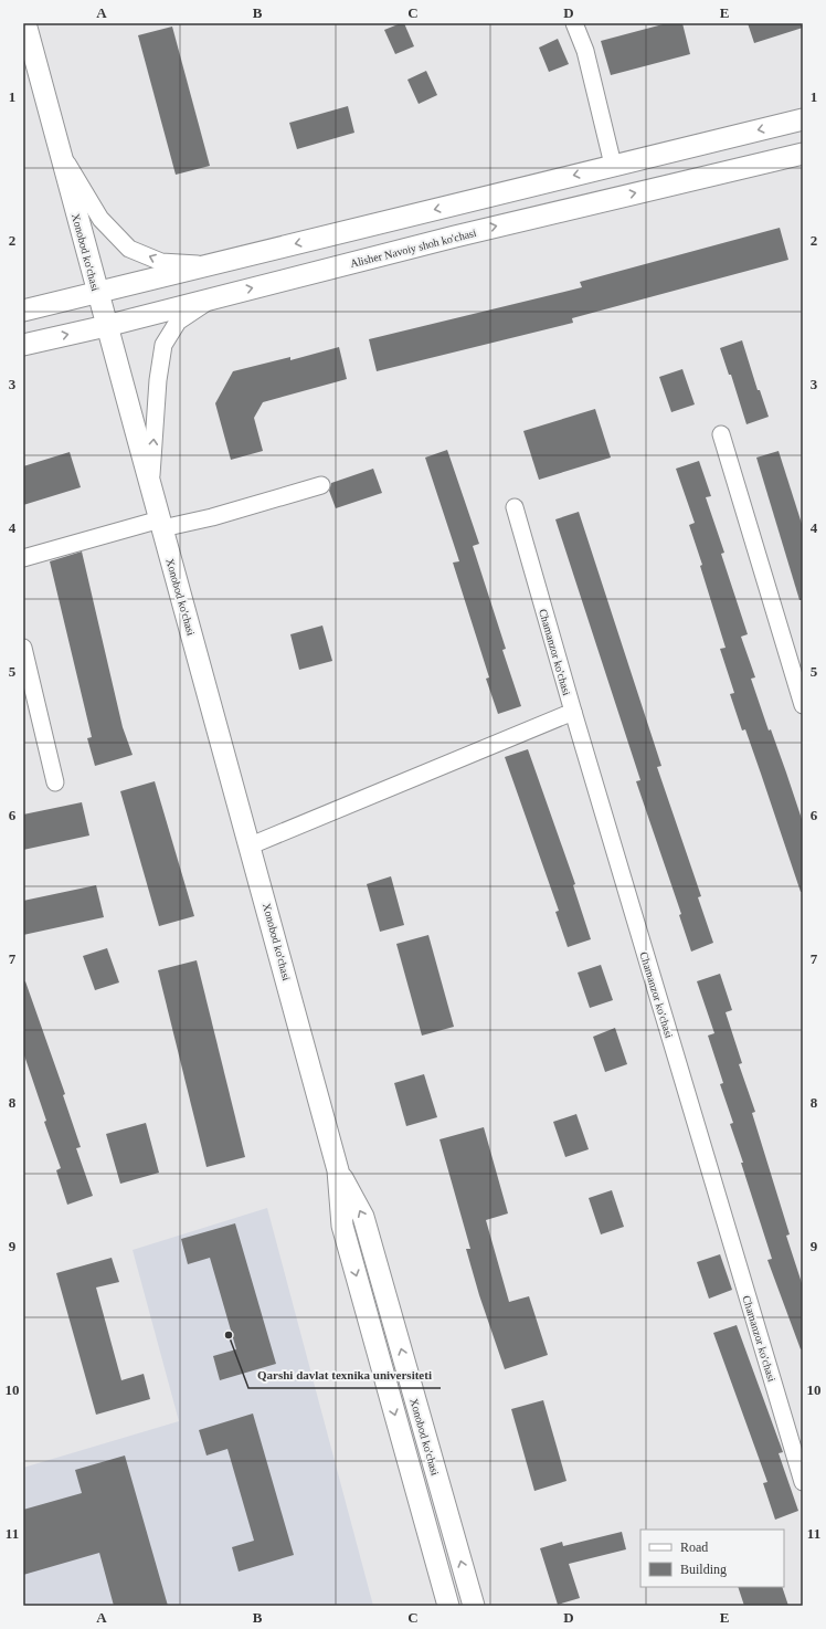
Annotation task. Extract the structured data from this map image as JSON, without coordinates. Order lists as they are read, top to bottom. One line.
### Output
{"streets":{"main road":["Alisher Navoiy shoh ko'chasi","Xonobod ko'chasi"],"street":["Chamanzor ko'chasi"]},"crossings":[["Alisher Navoiy shoh ko'chasi","Xonobod ko'chasi"]],"places":["Qarshi davlat texnika universiteti"],"legend":["Road","Building"],"grid":{"columns":["A","B","C","D","E"],"rows":["1","2","3","4","5","6","7","8","9","10","11"]}}
